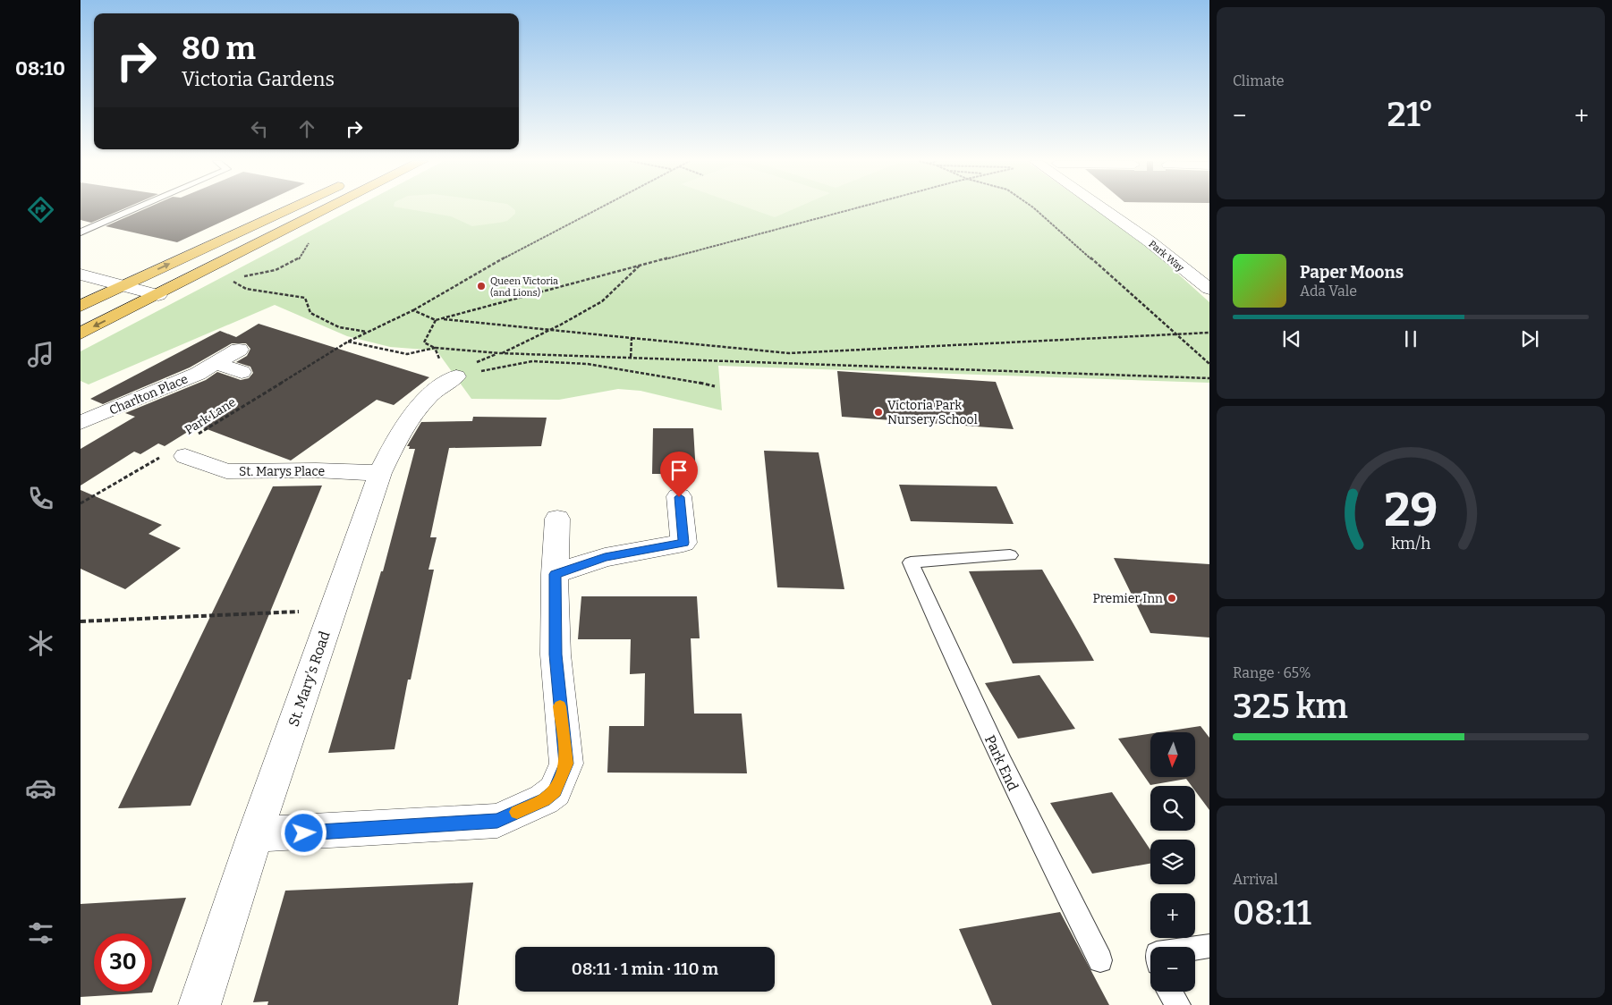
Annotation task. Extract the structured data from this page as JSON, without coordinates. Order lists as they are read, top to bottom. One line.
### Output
{"streets":{"street":["Park Way","Charlton Place","St. Marys Place","St. Mary's Road"],"lane":["Park End"],"path":["Park Lane"]},"crossings":[["St. Marys Place","St. Mary's Road"]],"places":["Queen Victoria (and Lions)","Victoria Park Nursery School","Premier Inn"],"north":"bottom","page":{"tabs":"08:10","tile":["Climate",["Range · 65%","325 km"],["Arrival","08:11"]],"turn":["80 m","Victoria Gardens"],"heat":["−","21°","+"],"song":["Paper Moons","Ada Vale"],"map_buttons":["+","−"],"limit":"30","trip":"08:11 · 1 min · 110 m","gauge":["29","km/h"]}}
